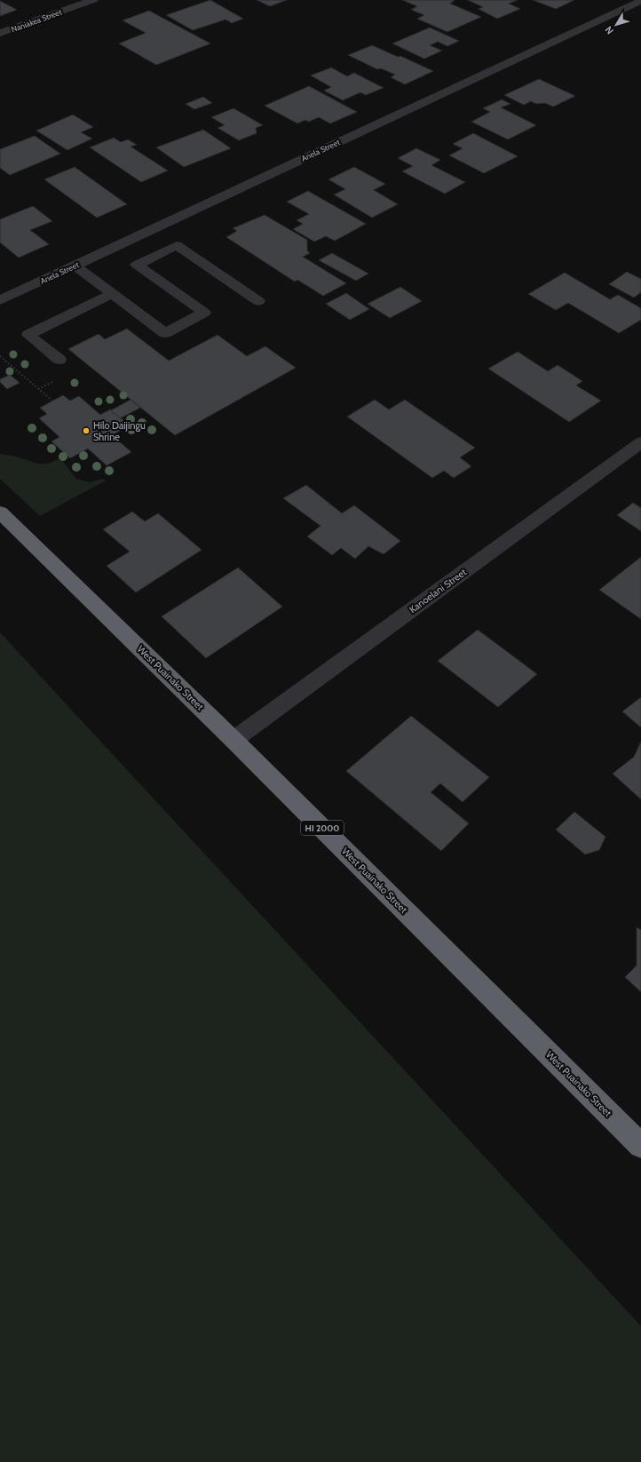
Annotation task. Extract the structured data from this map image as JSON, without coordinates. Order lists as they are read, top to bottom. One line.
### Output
{"streets":{"highway":["West Puainako Street","HI 2000"],"street":["Naniakea Street","Anela Street","Kanoelani Street"]},"crossings":[["Kanoelani Street","West Puainako Street"]],"places":["Hilo Daijingu Shrine"],"north":"bottom left"}
